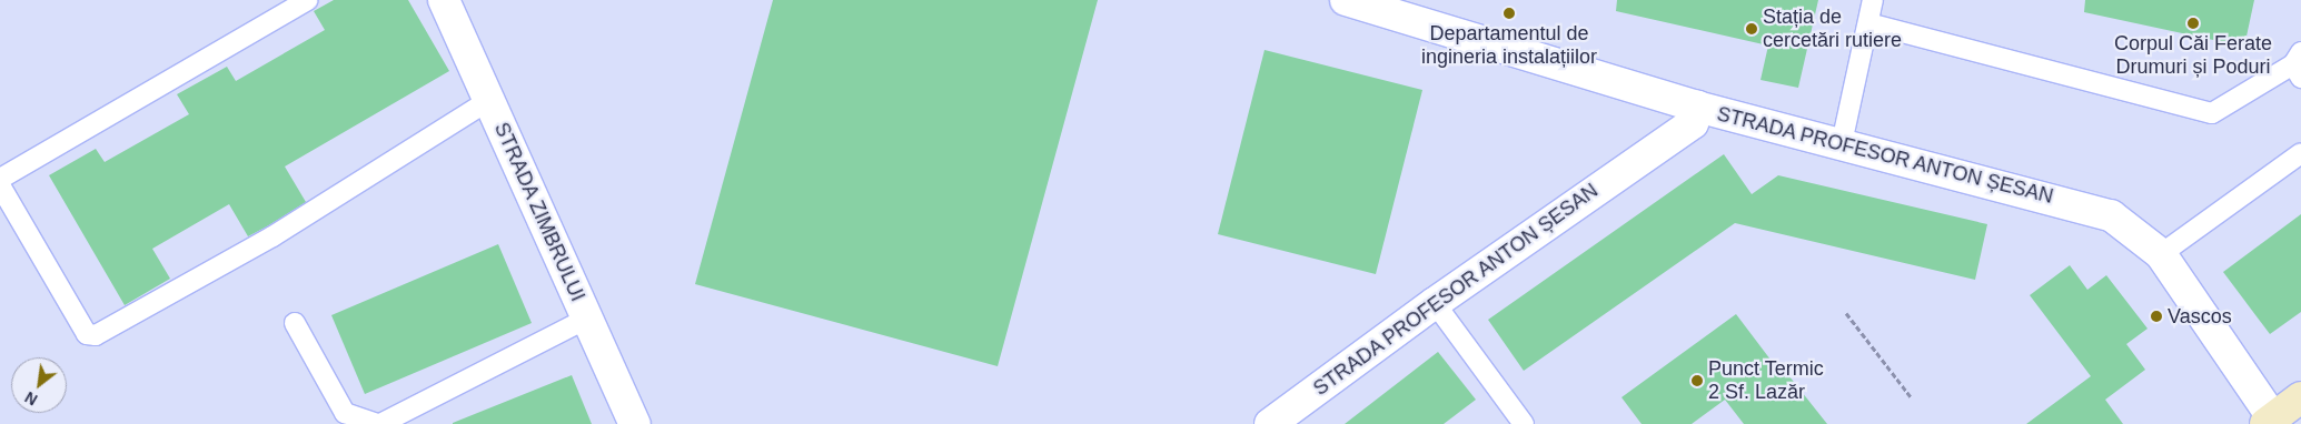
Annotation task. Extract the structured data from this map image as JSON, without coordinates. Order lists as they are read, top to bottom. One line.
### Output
{"streets":{"street":["STRADA PROFESOR ANTON ȘESAN","STRADA ZIMBRULUI"]},"places":["Departamentul de ingineria instalațiilor","Corpul Căi Ferate Drumuri și Poduri","Stația de cercetări rutiere","Vascos","Punct Termic 2 Sf. Lazăr"],"north":"bottom left"}
